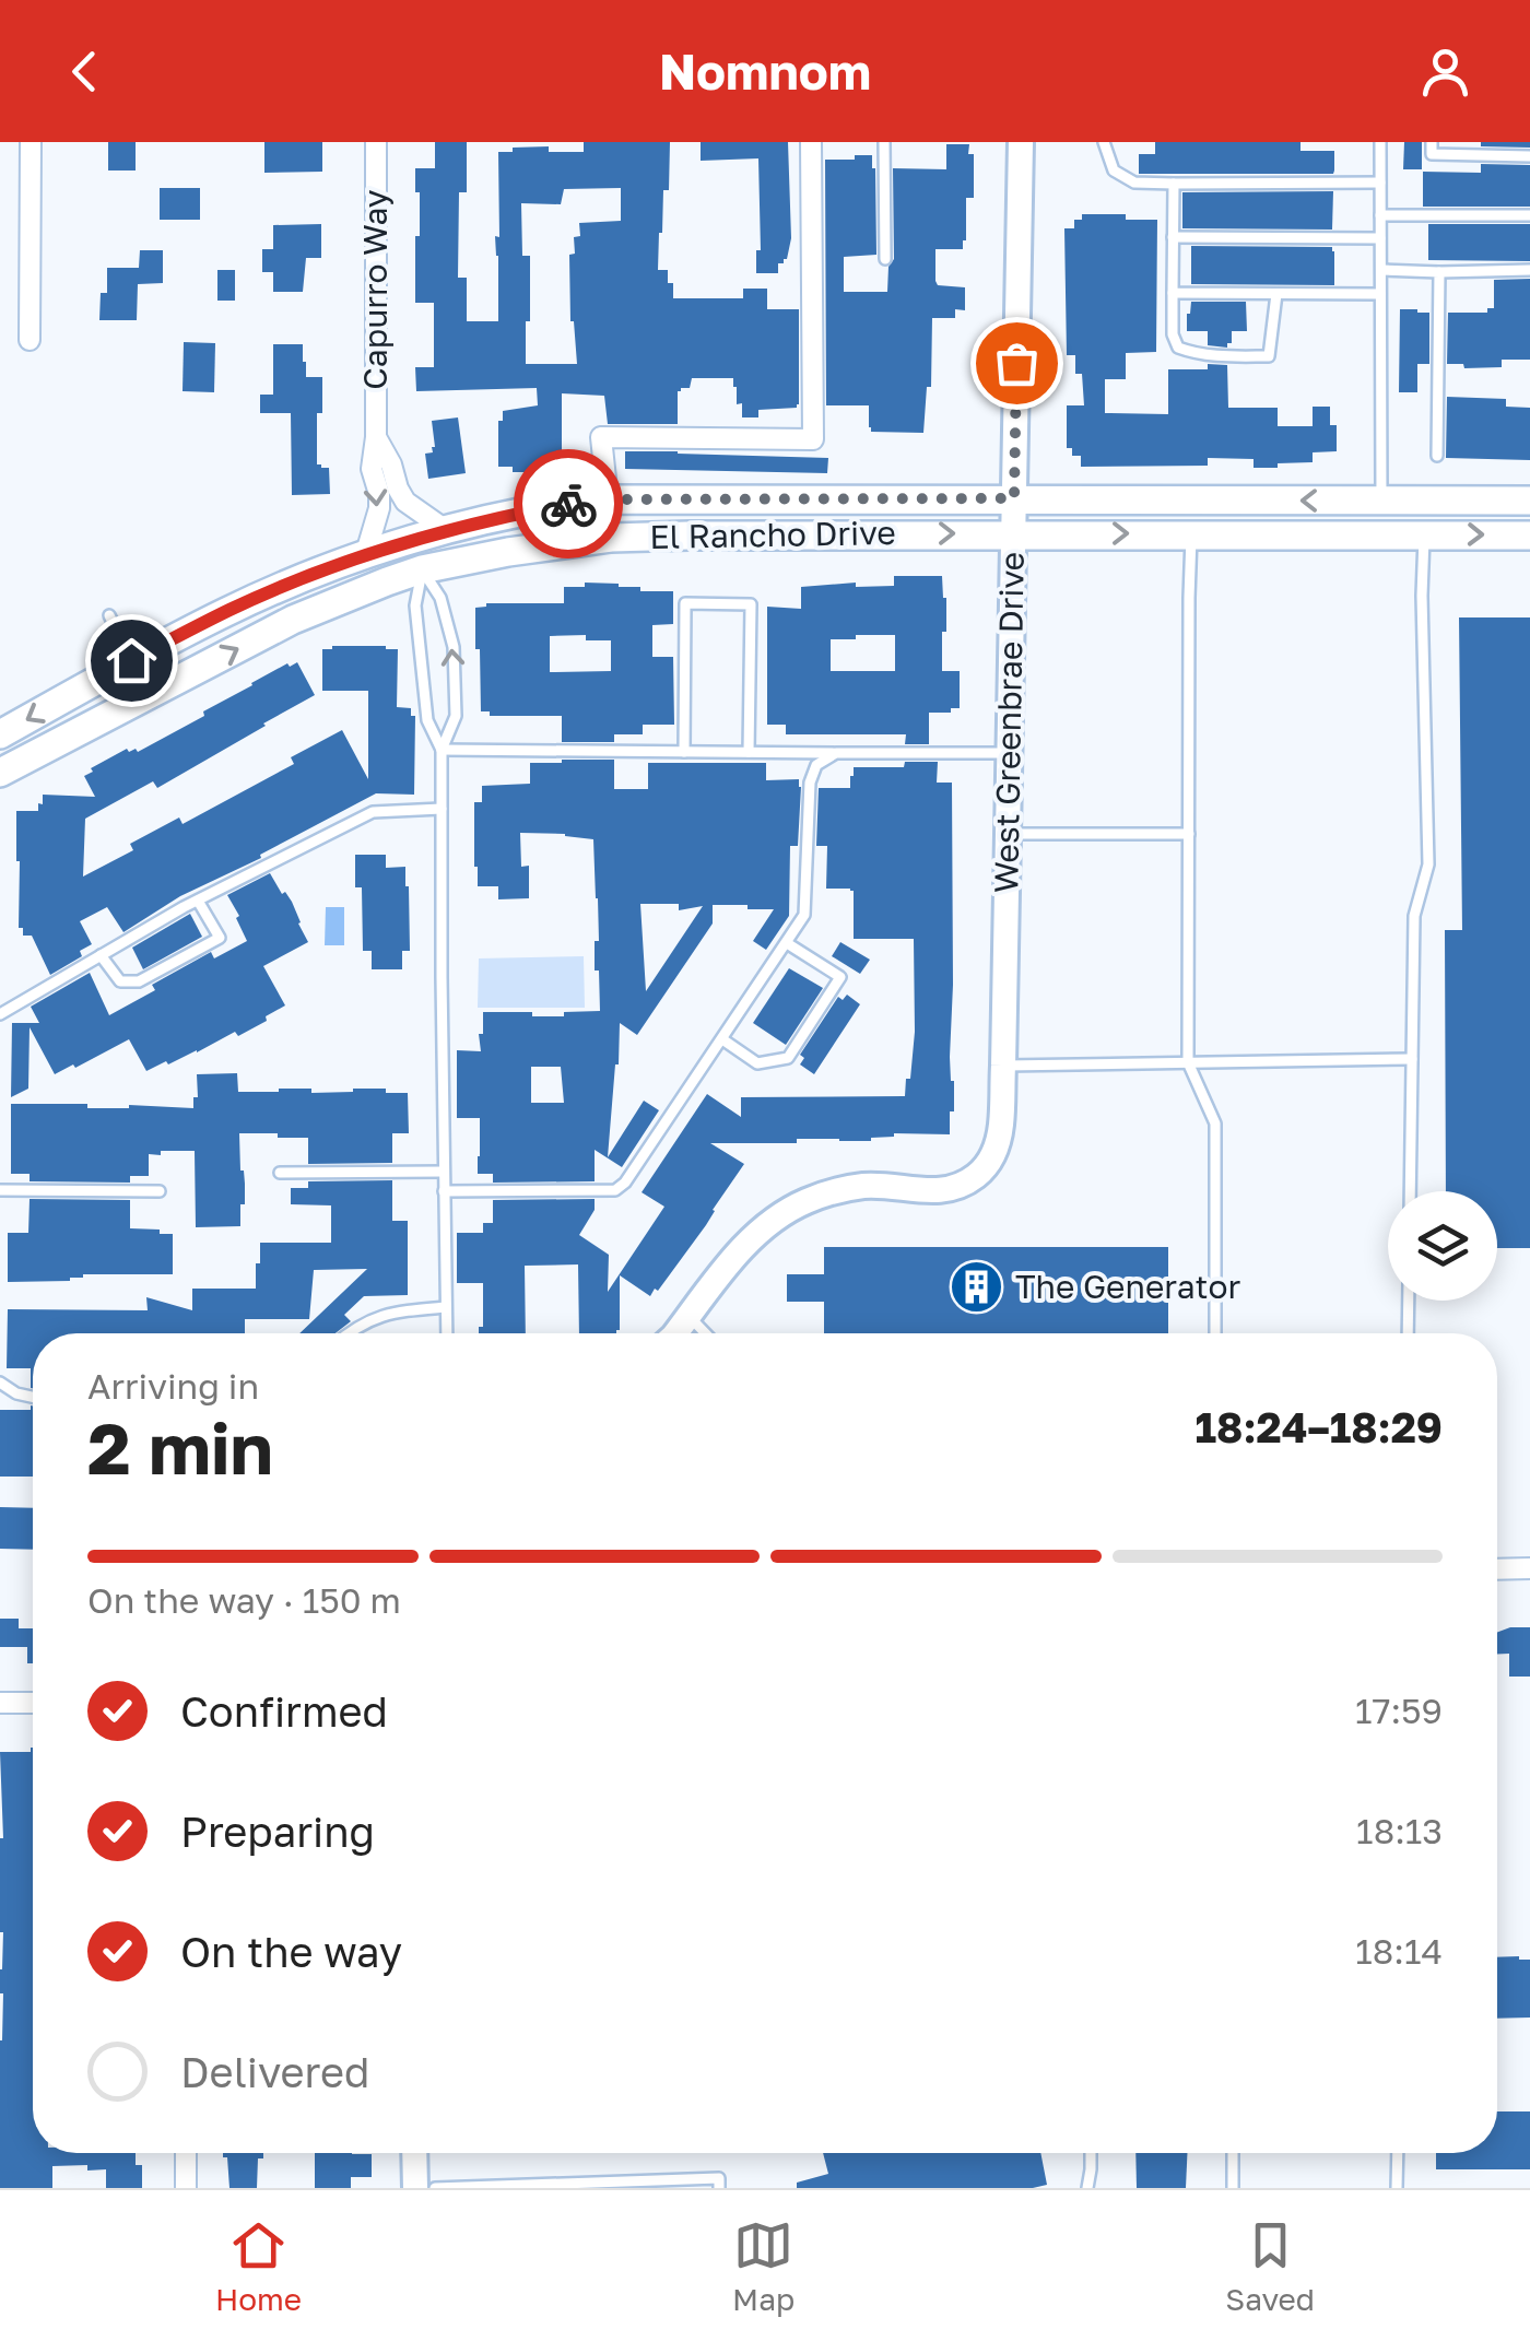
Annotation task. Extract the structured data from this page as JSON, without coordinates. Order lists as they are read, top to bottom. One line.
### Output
{"streets":{"main road":["El Rancho Drive"],"street":["Capurro Way","West Greenbrae Drive"]},"crossings":[["Capurro Way","El Rancho Drive"],["El Rancho Drive","West Greenbrae Drive"]],"places":{"building":["The Generator"]},"page":{"header":"Nomnom","heading":["2 min","Arriving in","18:24–18:29"],"bar":"On the way · 150 m","list":[["Confirmed","17:59"],["Preparing","18:13"],["On the way","18:14"],"Delivered"],"tabs":["Home","Map","Saved"]}}
